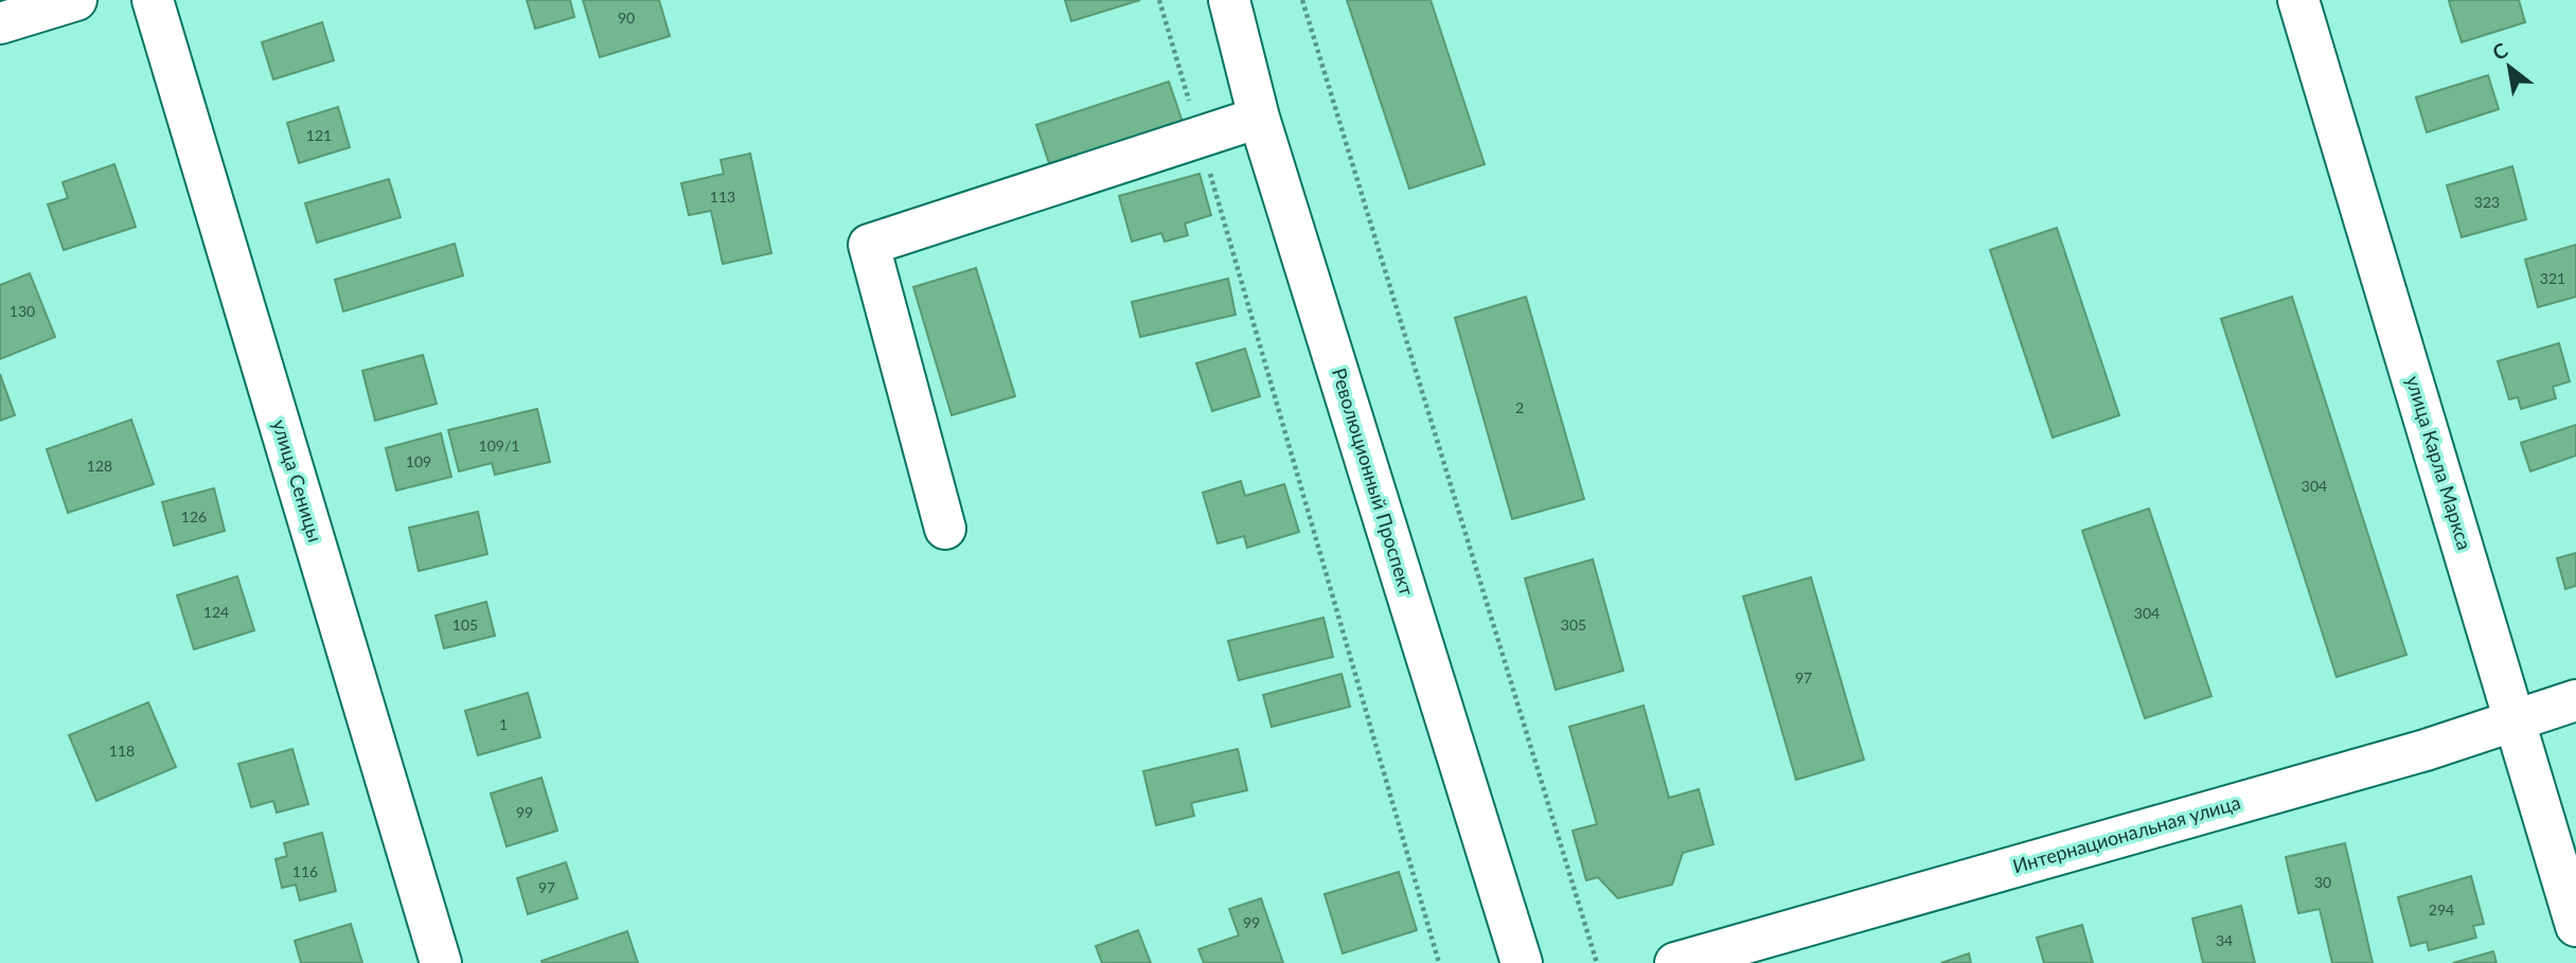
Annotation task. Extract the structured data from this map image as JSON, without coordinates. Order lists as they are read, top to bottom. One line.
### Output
{"streets":{"street":["улица Карла Маркса","улица Сеницы","Революционный Проспект","Интернациональная улица"]},"crossings":[["улица Карла Маркса","Интернациональная улица"]],"house_numbers":["90","121","113","323","321","130","2","109/1","109","128","304","126","124","304","105","305","97","1","118","99","116","30","97","294","99","34"],"north":"top left"}
